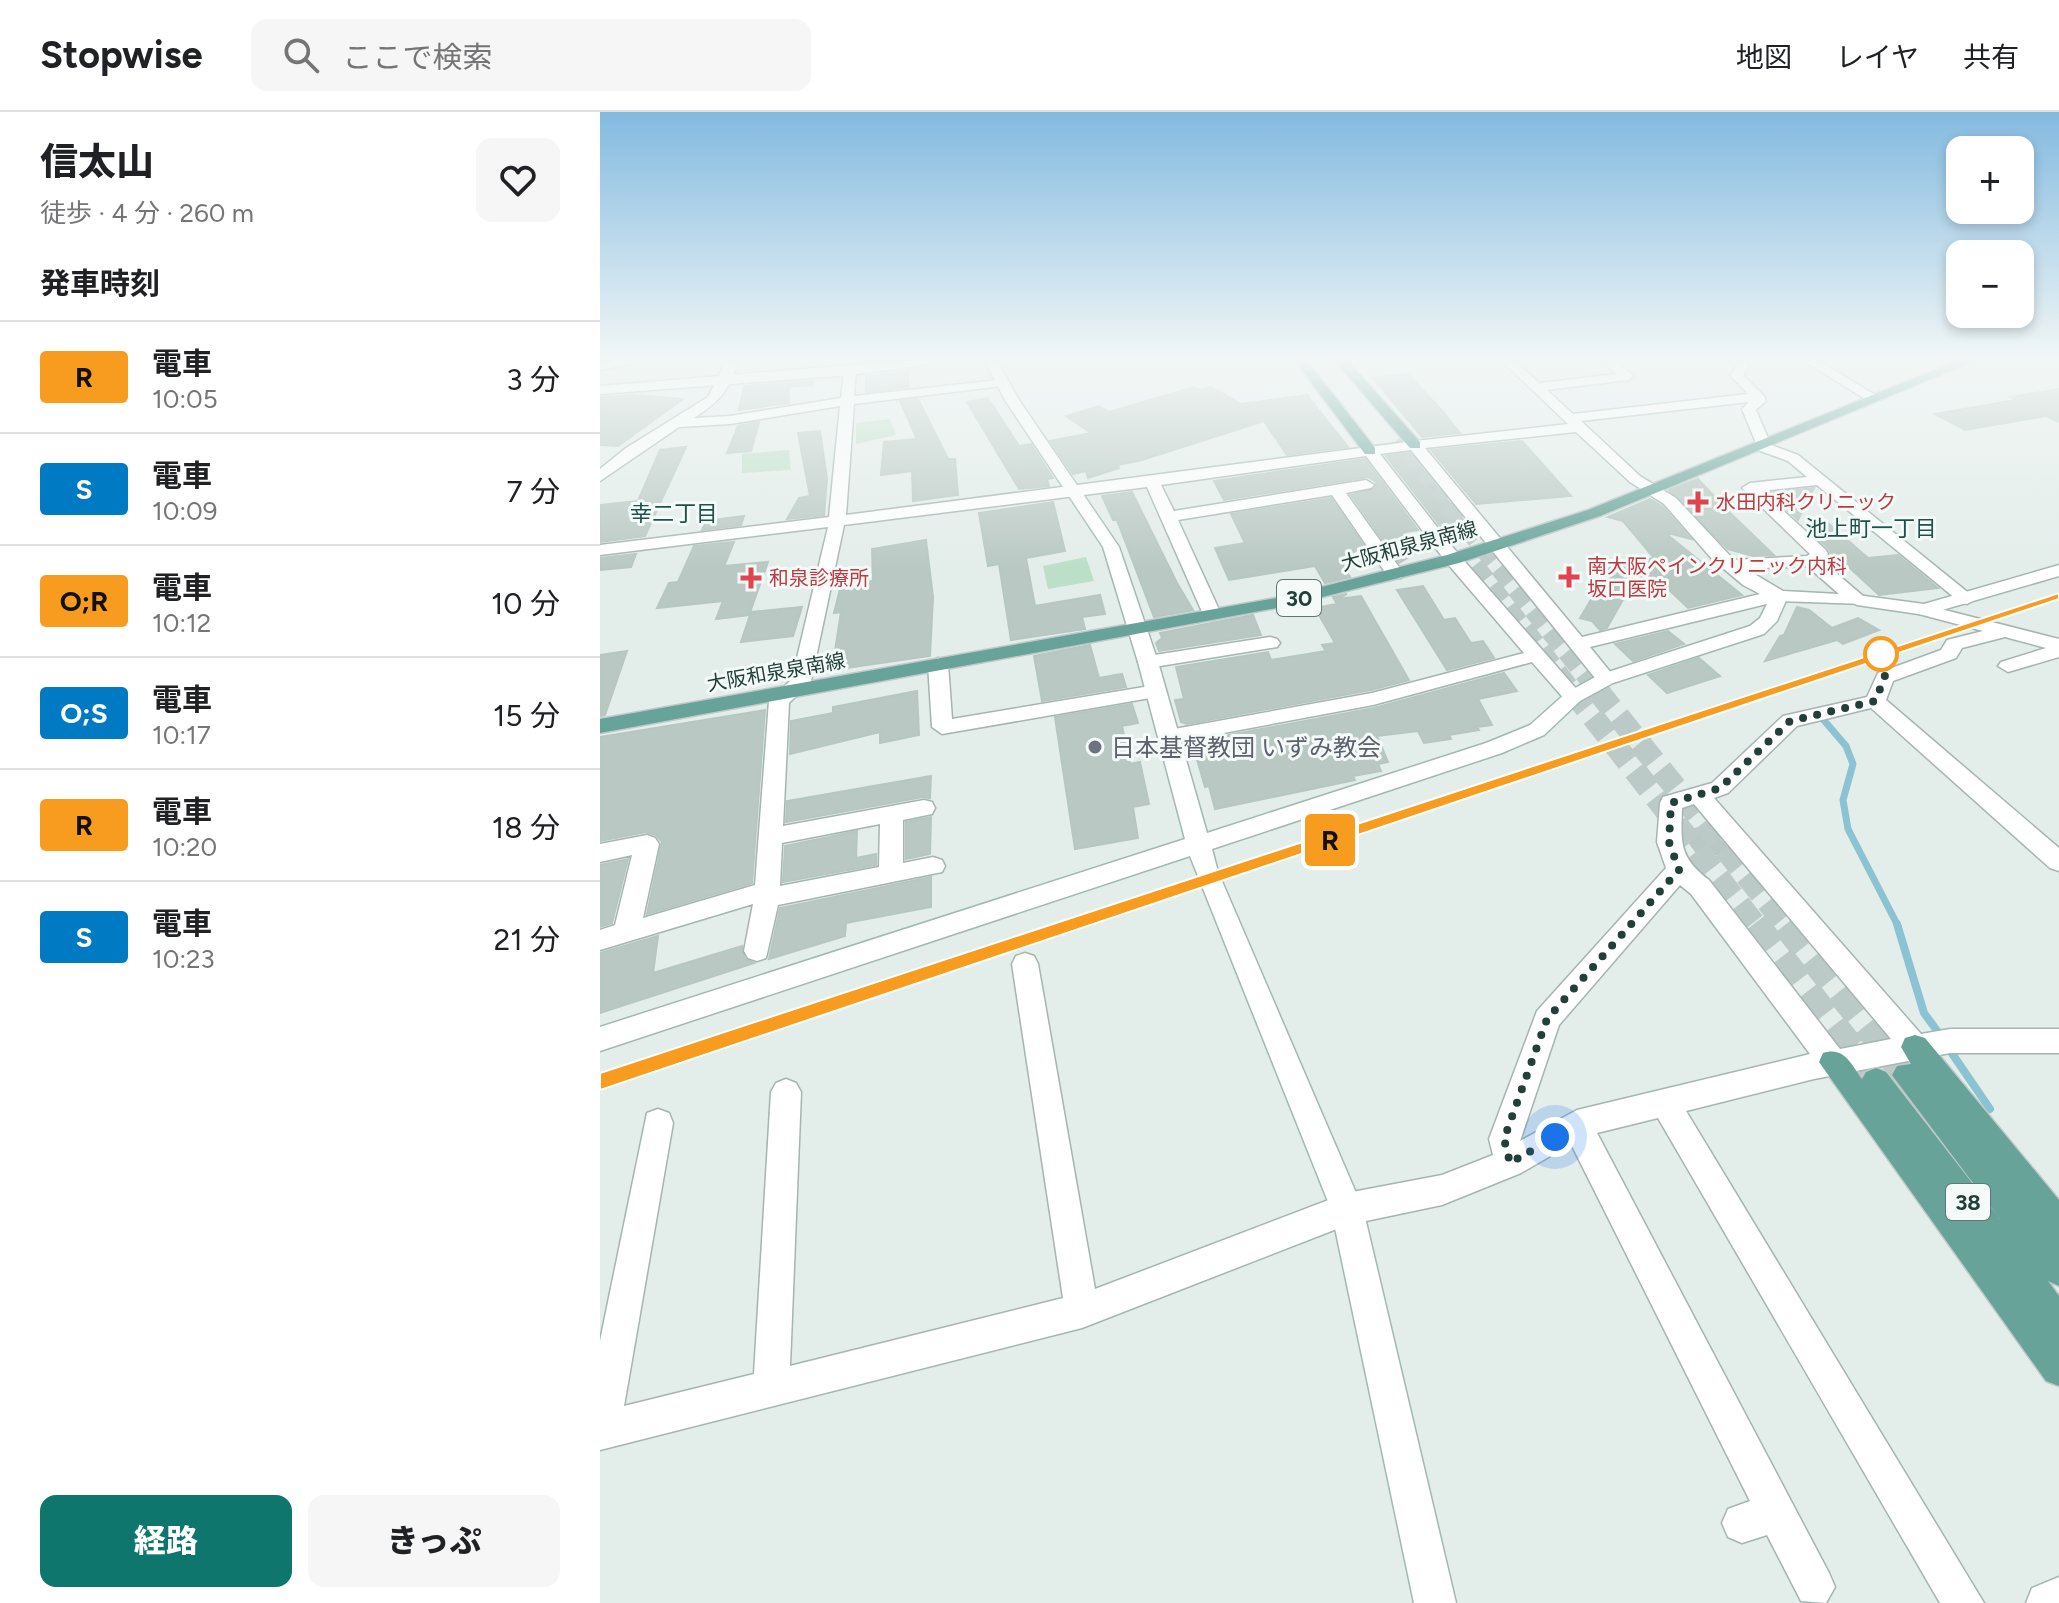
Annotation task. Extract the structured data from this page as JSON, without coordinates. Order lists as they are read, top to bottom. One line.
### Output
{"streets":{"main road":["大阪和泉泉南線","30","38"]},"districts":["幸二丁目","池上町一丁目"],"places":{"health":["水田内科クリニック","南大阪ペインクリニック内科 坂口医院","和泉診療所"],"other":["日本基督教団 いずみ教会"]},"page":{"header":"Stopwise","search":"ここで検索","nav":["地図","レイヤ","共有"],"heading":[["信太山","徒歩 · 4 分 · 260 m"],"発車時刻"],"on_map":"R","map_buttons":["+","−"],"list":[{"mark":"R","name":"電車","note":"10:05","value":"3 分"},{"mark":"S","name":"電車","note":"10:09","value":"7 分"},{"mark":"O;R","name":"電車","note":"10:12","value":"10 分"},{"mark":"O;S","name":"電車","note":"10:17","value":"15 分"},{"mark":"R","name":"電車","note":"10:20","value":"18 分"},{"mark":"S","name":"電車","note":"10:23","value":"21 分"}],"buttons":["経路","きっぷ"]}}
